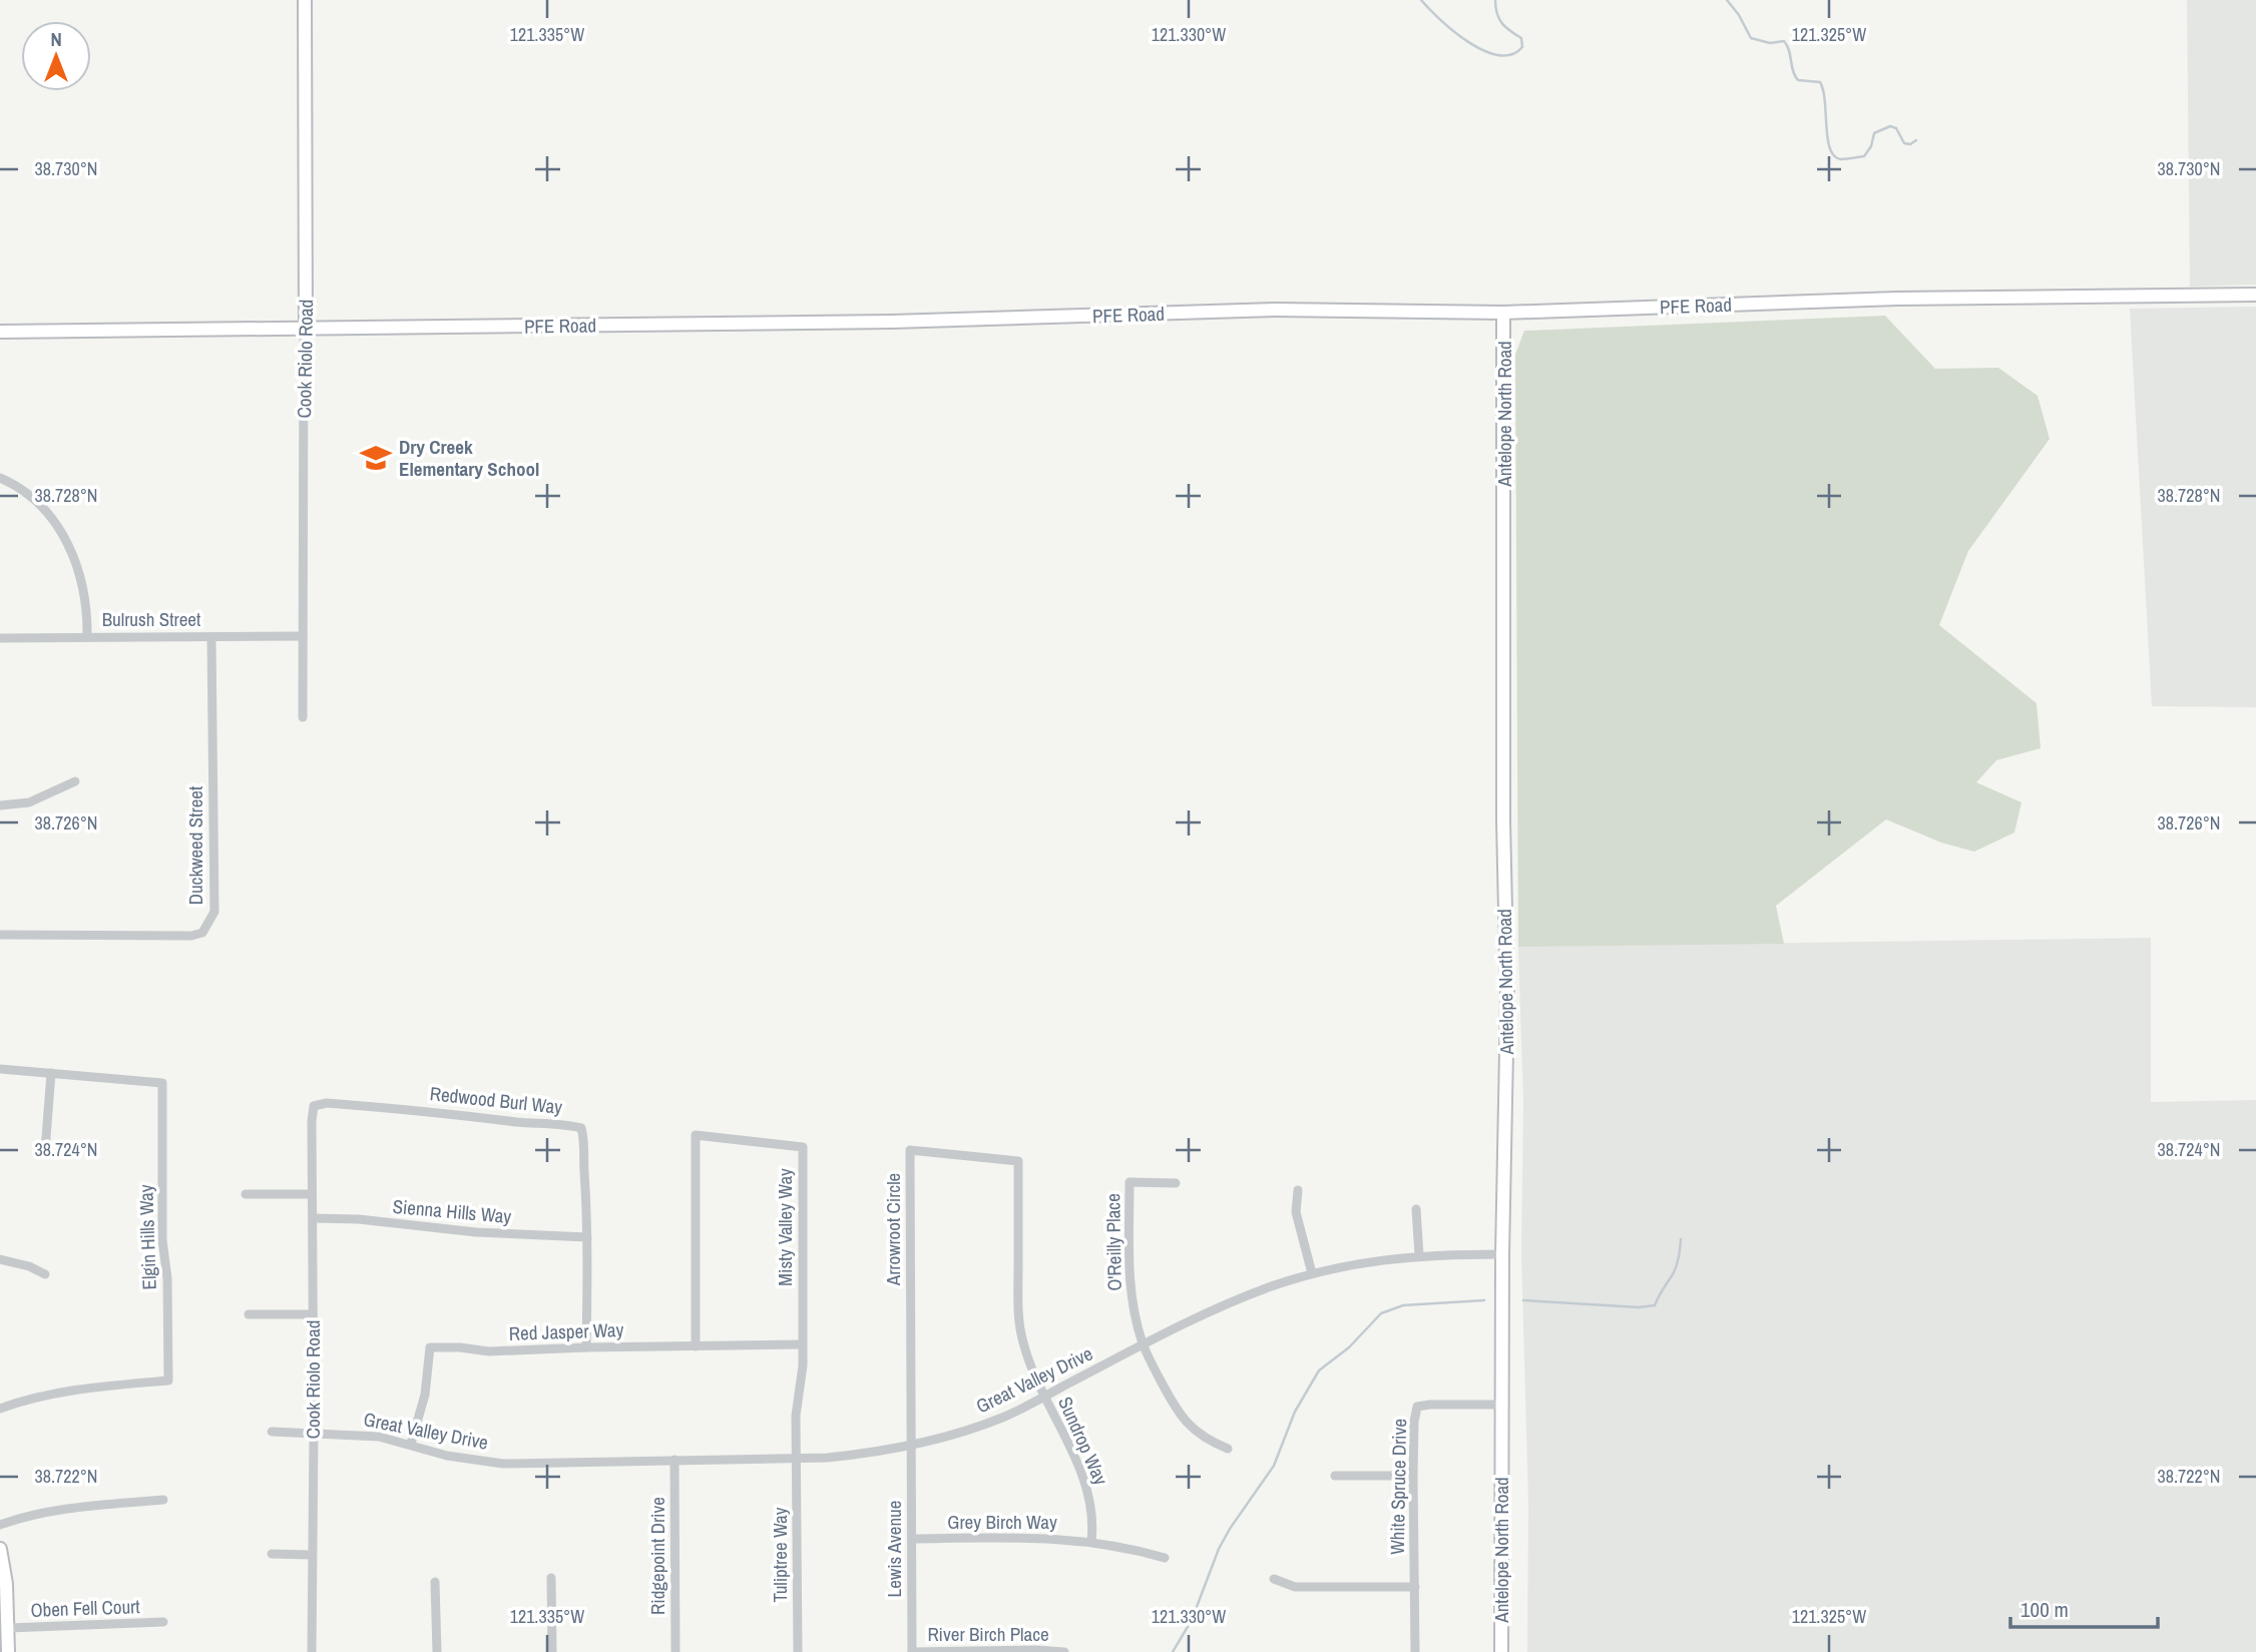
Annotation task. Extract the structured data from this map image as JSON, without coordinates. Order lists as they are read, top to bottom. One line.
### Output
{"streets":{"main road":["PFE Road","Cook Riolo Road","Antelope North Road"],"street":["Bulrush Street","Duckweed Street","Redwood Burl Way","Sienna Hills Way","Misty Valley Way","Arrowroot Circle","Elgin Hills Way","O'Reilly Place","Red Jasper Way","Great Valley Drive","Sundrop Way","White Spruce Drive","Grey Birch Way","Lewis Avenue","Tuliptree Way","Ridgepoint Drive","Oben Fell Court","River Birch Place"]},"crossings":[["PFE Road","Cook Riolo Road"],["PFE Road","Antelope North Road"],["Cook Riolo Road","Bulrush Street"],["Cook Riolo Road","Redwood Burl Way"],["Cook Riolo Road","Sienna Hills Way"],["Cook Riolo Road","Great Valley Drive"],["Antelope North Road","Great Valley Drive"],["Antelope North Road","White Spruce Drive"],["Bulrush Street","Duckweed Street"],["Redwood Burl Way","Sienna Hills Way"],["Redwood Burl Way","Red Jasper Way"],["Misty Valley Way","Red Jasper Way"],["Misty Valley Way","Great Valley Drive"],["Misty Valley Way","Tuliptree Way"],["Arrowroot Circle","Great Valley Drive"],["Arrowroot Circle","Sundrop Way"],["Arrowroot Circle","Lewis Avenue"],["O'Reilly Place","Great Valley Drive"],["Red Jasper Way","Great Valley Drive"],["Great Valley Drive","Sundrop Way"],["Great Valley Drive","Lewis Avenue"],["Great Valley Drive","Tuliptree Way"],["Great Valley Drive","Ridgepoint Drive"],["Sundrop Way","Grey Birch Way"],["Grey Birch Way","Lewis Avenue"],["Lewis Avenue","River Birch Place"]],"places":{"school or university":["Dry Creek Elementary School"]},"scale_bar":"100 m","north":"top","coordinates":["121.335°W","121.330°W","121.325°W","38.730°N","38.728°N","38.726°N","38.724°N","38.722°N"]}
